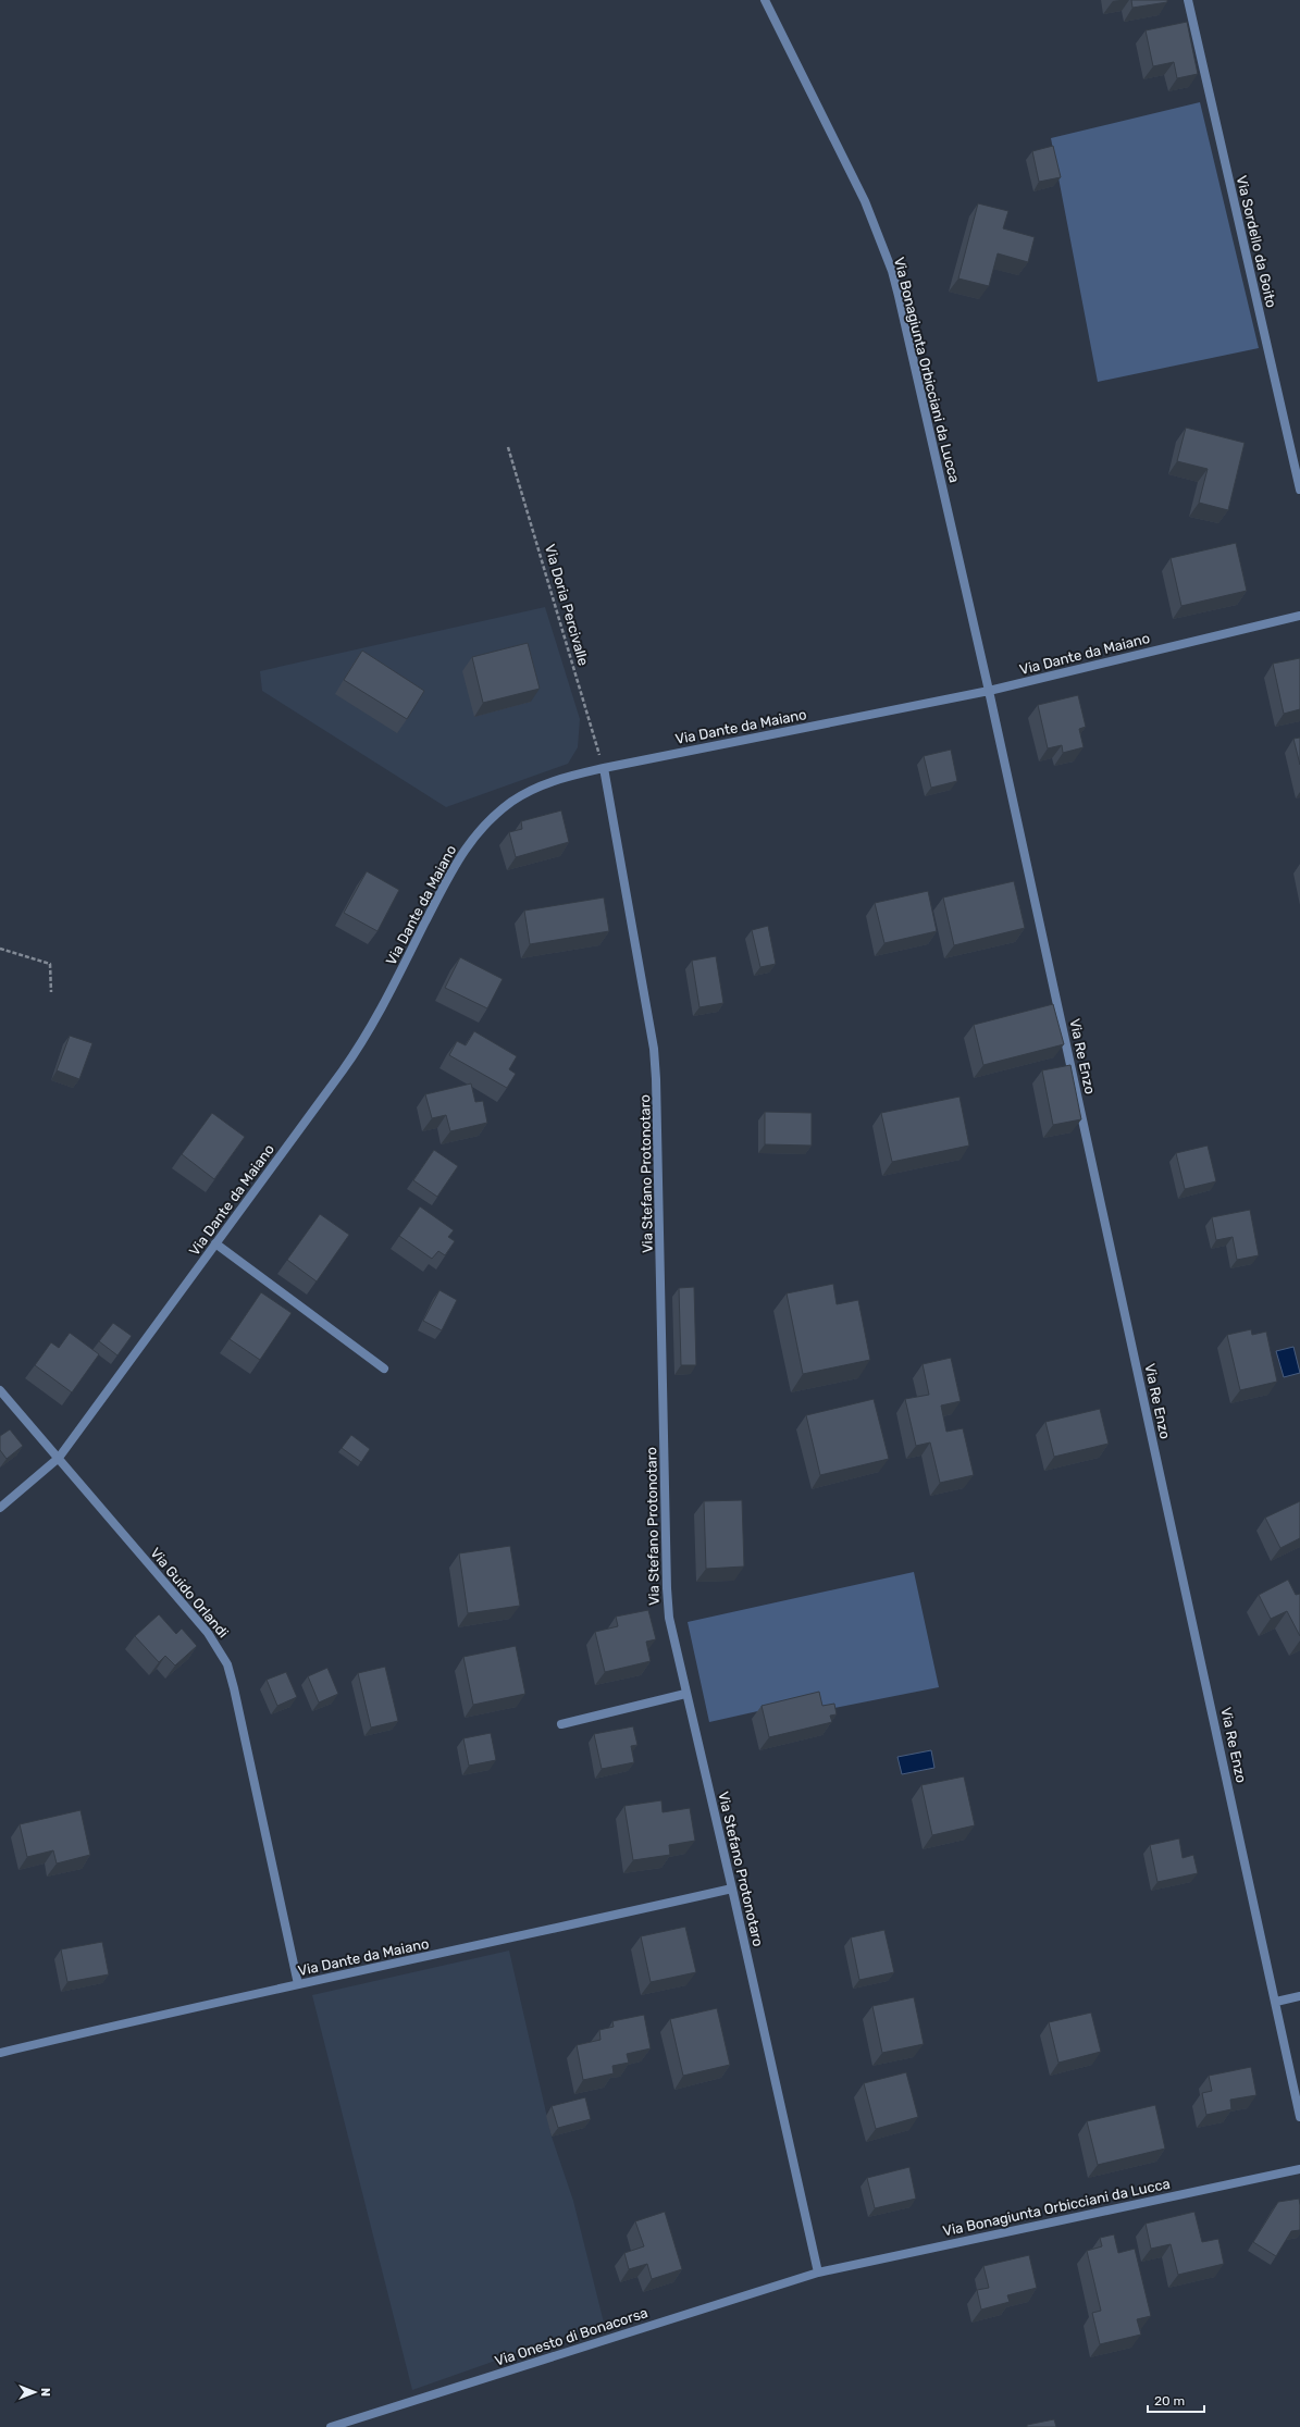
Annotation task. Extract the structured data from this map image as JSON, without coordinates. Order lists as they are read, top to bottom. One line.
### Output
{"streets":{"street":["Via Sordello da Goito","Via Bonagiunta Orbicciani da Lucca","Via Dante da Maiano","Via Re Enzo","Via Stefano Protonotaro","Via Guido Orlandi","Via Onesto di Bonacorsa"],"path":["Via Doria Percivalle"]},"crossings":[["Via Bonagiunta Orbicciani da Lucca","Via Dante da Maiano"],["Via Bonagiunta Orbicciani da Lucca","Via Re Enzo"],["Via Bonagiunta Orbicciani da Lucca","Via Stefano Protonotaro"],["Via Bonagiunta Orbicciani da Lucca","Via Onesto di Bonacorsa"],["Via Doria Percivalle","Via Dante da Maiano"],["Via Doria Percivalle","Via Stefano Protonotaro"],["Via Dante da Maiano","Via Re Enzo"],["Via Dante da Maiano","Via Stefano Protonotaro"],["Via Dante da Maiano","Via Guido Orlandi"],["Via Stefano Protonotaro","Via Onesto di Bonacorsa"]],"scale_bar":"20 m","north":"right"}
